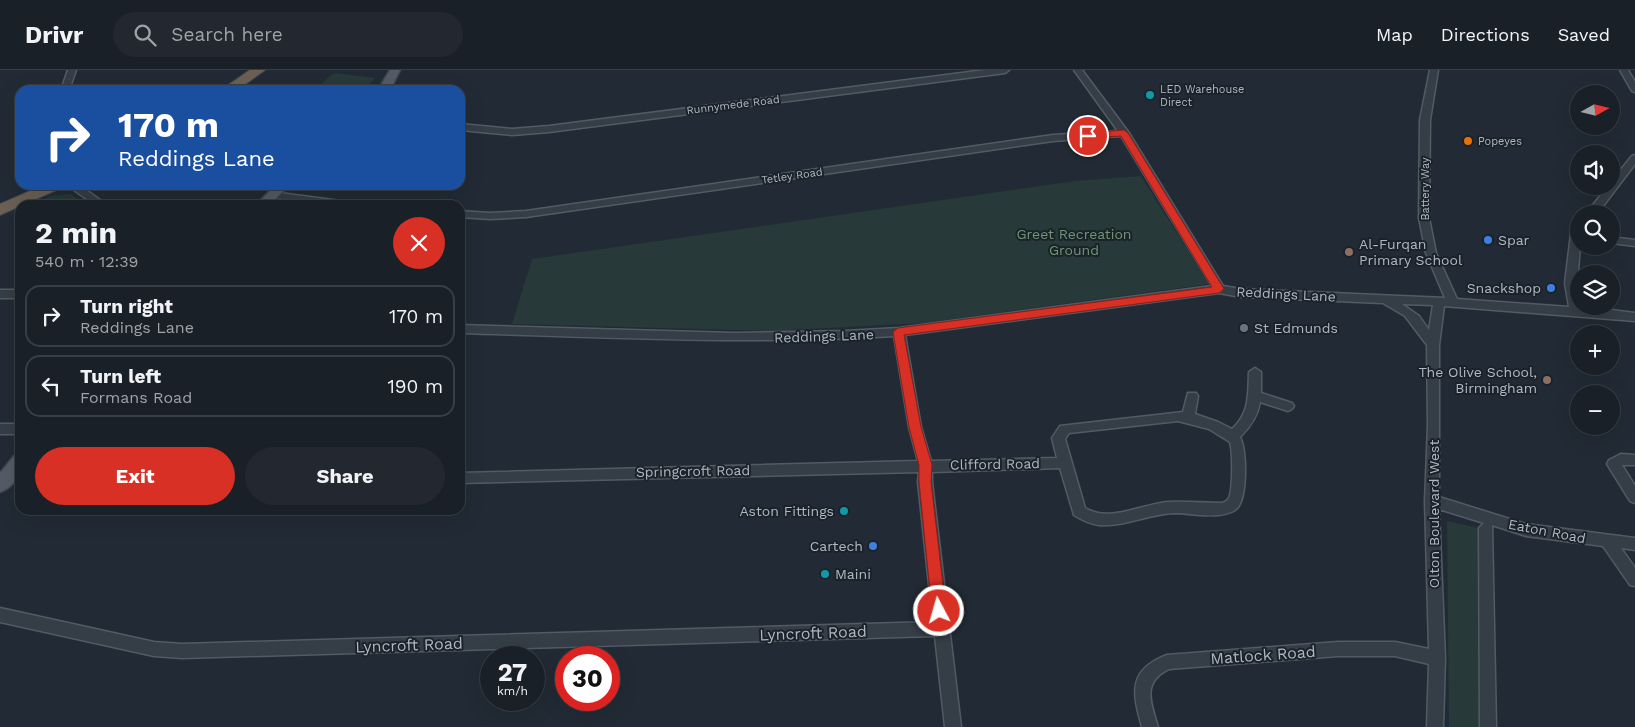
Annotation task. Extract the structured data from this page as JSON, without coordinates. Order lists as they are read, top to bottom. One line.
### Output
{"streets":{"street":["Runnymede Road","Tetley Road","Battery Way","Reddings Lane","Clifford Road","Springcroft Road","Olton Boulevard West","Eaton Road","Lyncroft Road","Matlock Road"]},"crossings":[["Battery Way","Reddings Lane"],["Battery Way","Olton Boulevard West"],["Reddings Lane","Olton Boulevard West"],["Clifford Road","Springcroft Road"],["Olton Boulevard West","Eaton Road"],["Olton Boulevard West","Matlock Road"]],"parks":["Greet Recreation Ground"],"places":["LED Warehouse Direct","Popeyes","Spar","Al-Furqan Primary School","Snackshop","St Edmunds","The Olive School, Birmingham","Aston Fittings","Cartech","Maini"],"north":"right","page":{"header":"Drivr","search":"Search here","nav":["Map","Directions","Saved"],"map_buttons":["+","−"],"turn":["170 m","Reddings Lane"],"heading":["2 min","540 m · 12:39"],"list":[{"name":"Turn right","note":"Reddings Lane","value":"170 m"},{"name":"Turn left","note":"Formans Road","value":"190 m"}],"buttons":["Exit","Share"],"speed":"27 km/h","limit":"30"}}
